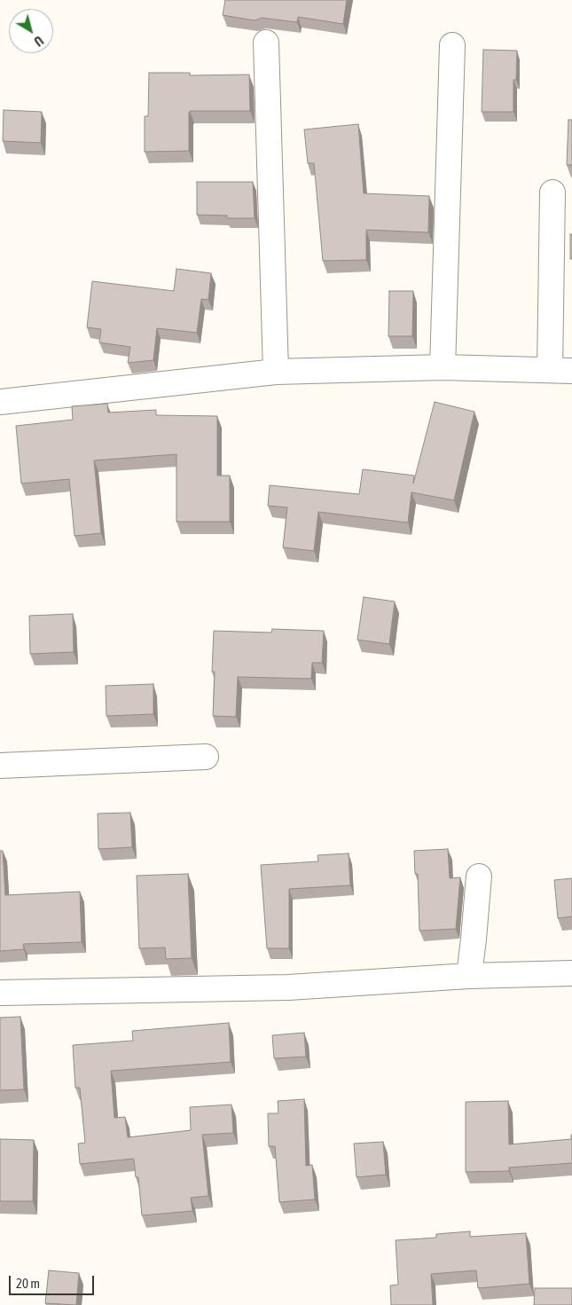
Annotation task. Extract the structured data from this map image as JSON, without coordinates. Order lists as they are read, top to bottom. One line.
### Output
{"scale_bar":"20 m","north":"bottom right"}
